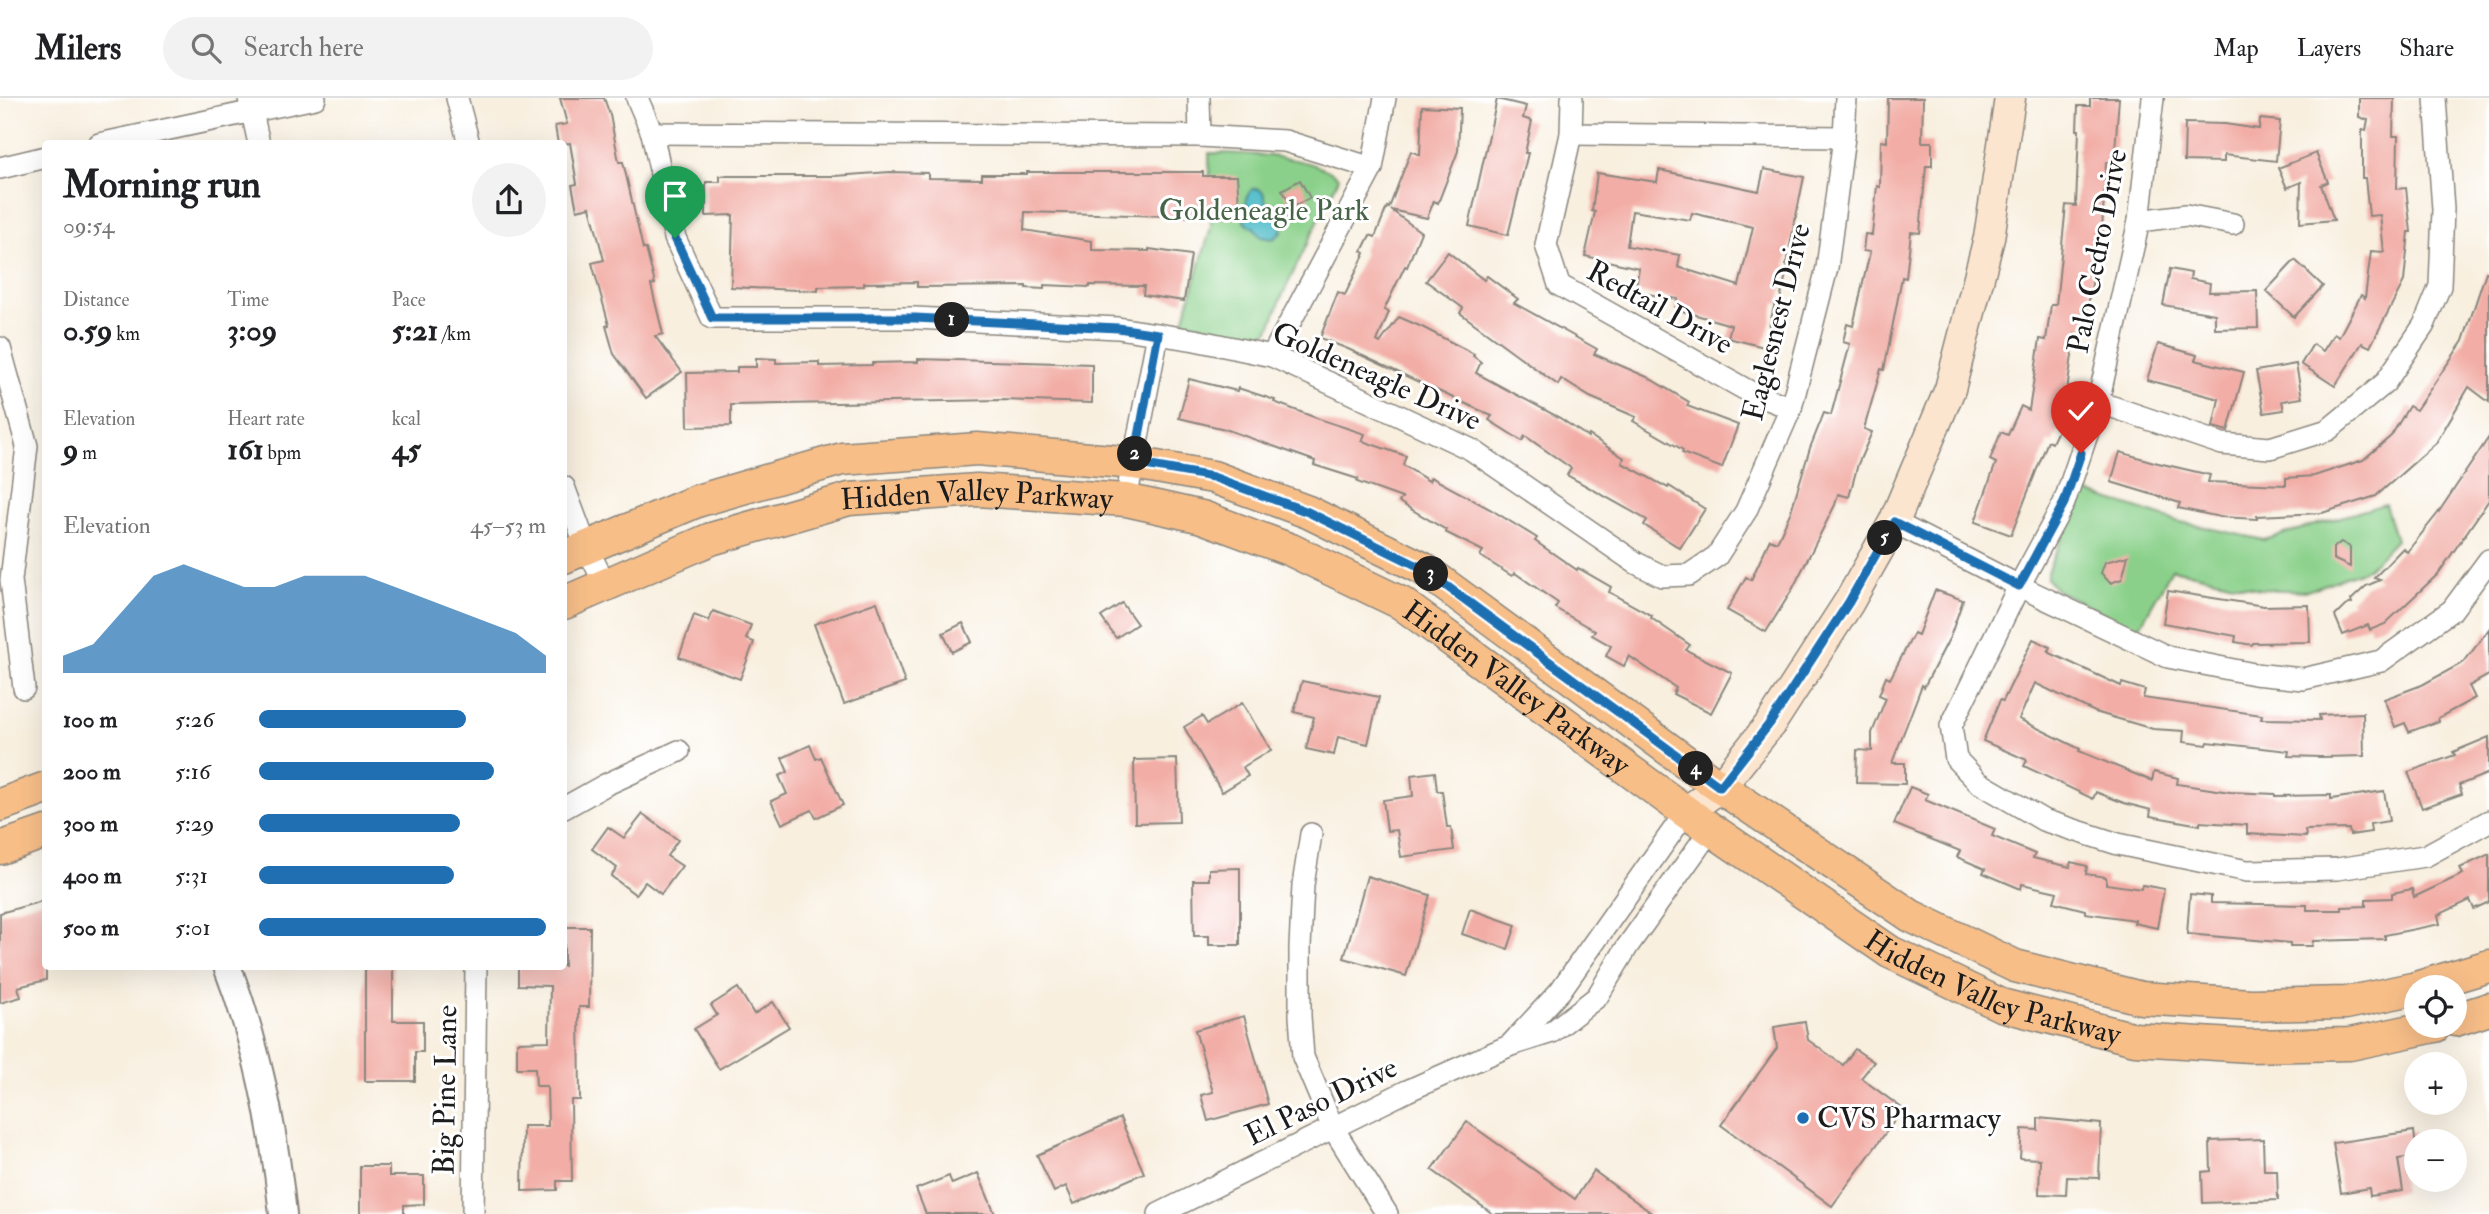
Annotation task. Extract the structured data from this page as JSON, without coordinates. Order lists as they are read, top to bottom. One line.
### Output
{"streets":{"main road":["Hidden Valley Parkway"],"street":["Palo Cedro Drive","Redtail Drive","Eaglesnest Drive","Goldeneagle Drive","Big Pine Lane","El Paso Drive"]},"crossings":[["Redtail Drive","Eaglesnest Drive"],["Eaglesnest Drive","Goldeneagle Drive"],["Hidden Valley Parkway","El Paso Drive"]],"parks":["Goldeneagle Park"],"places":["CVS Pharmacy"],"page":{"header":"Milers","search":"Search here","nav":["Map","Layers","Share"],"heading":["Morning run","09:54"],"stats":[["Distance","0.59 km"],["Time","3:09"],["Pace","5:21 /km"],["Elevation","9 m"],["Heart rate","161 bpm"],["kcal","45"]],"pins":["1","2","5","3","4"],"chart":["Elevation","45–53 m"],"list":[{"name":"100 m","note":"5:26"},{"name":"200 m","note":"5:16"},{"name":"300 m","note":"5:29"},{"name":"400 m","note":"5:31"},{"name":"500 m","note":"5:01"}],"map_buttons":["+","−"]}}
